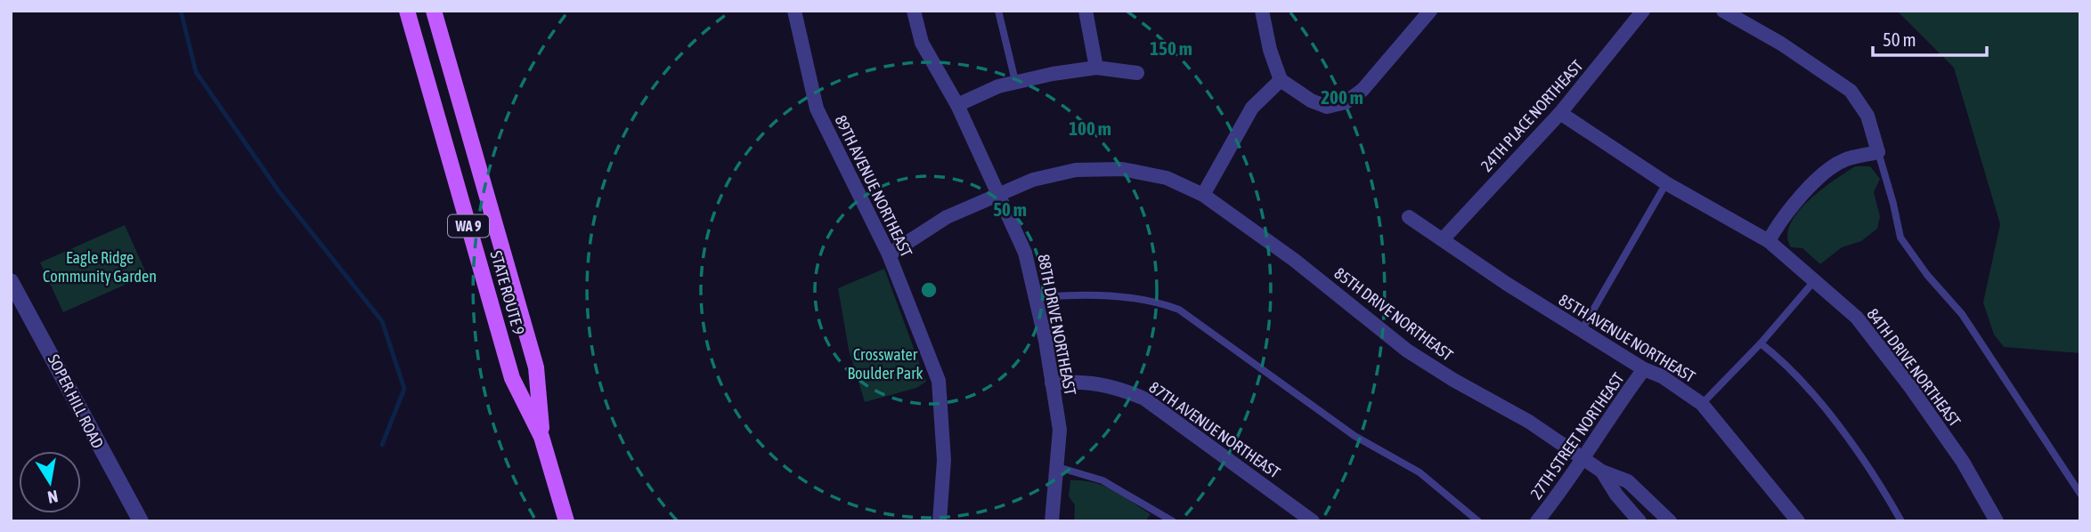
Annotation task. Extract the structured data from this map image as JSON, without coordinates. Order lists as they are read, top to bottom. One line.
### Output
{"streets":{"main road":["WA 9","STATE ROUTE 9"],"street":["24TH PLACE NORTHEAST","89TH AVENUE NORTHEAST","85TH DRIVE NORTHEAST","88TH DRIVE NORTHEAST","85TH AVENUE NORTHEAST","84TH DRIVE NORTHEAST","SOPER HILL ROAD","87TH AVENUE NORTHEAST","27TH STREET NORTHEAST"]},"crossings":[["24TH PLACE NORTHEAST","85TH AVENUE NORTHEAST"],["24TH PLACE NORTHEAST","84TH DRIVE NORTHEAST"],["89TH AVENUE NORTHEAST","85TH DRIVE NORTHEAST"],["85TH DRIVE NORTHEAST","88TH DRIVE NORTHEAST"],["85TH DRIVE NORTHEAST","27TH STREET NORTHEAST"],["88TH DRIVE NORTHEAST","87TH AVENUE NORTHEAST"],["85TH AVENUE NORTHEAST","27TH STREET NORTHEAST"]],"parks":["Eagle Ridge Community Garden","Crosswater Boulder Park"],"scale_bar":"50 m","north":"bottom","rings":["150 m","200 m","100 m","50 m"]}
